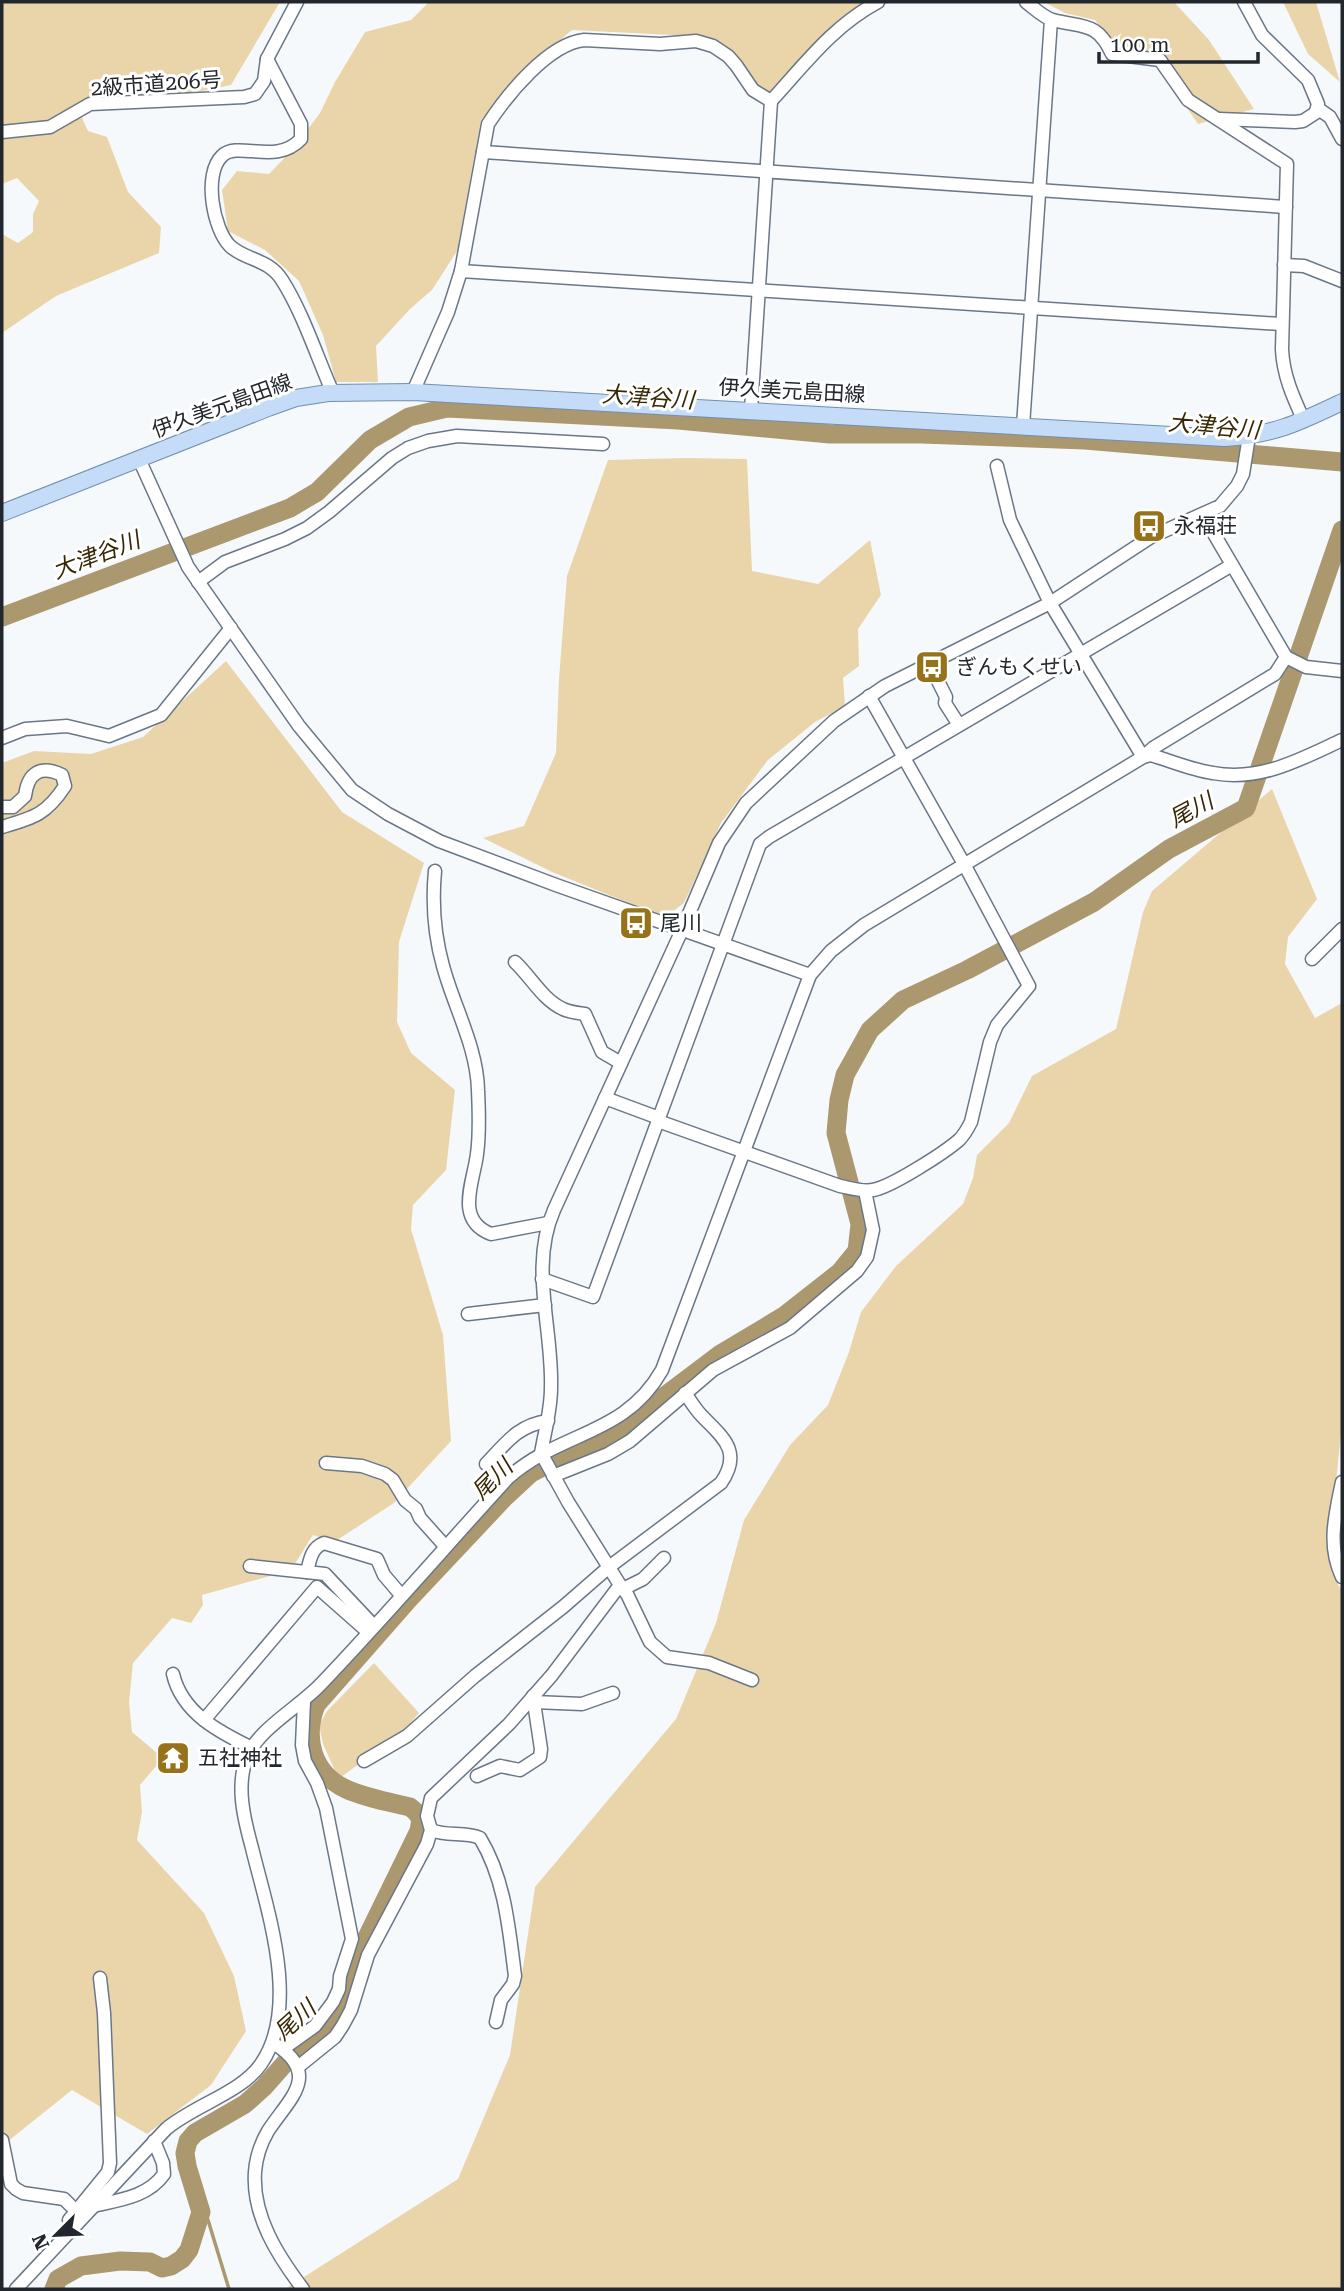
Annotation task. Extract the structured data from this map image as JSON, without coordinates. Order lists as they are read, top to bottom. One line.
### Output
{"streets":{"main road":["伊久美元島田線"],"street":["2級市道206号"]},"water":["大津谷川","尾川"],"places":{"bus stop":["永福荘","ぎんもくせい","尾川"],"temple":["五社神社"]},"scale_bar":"100 m","north":"bottom left"}
